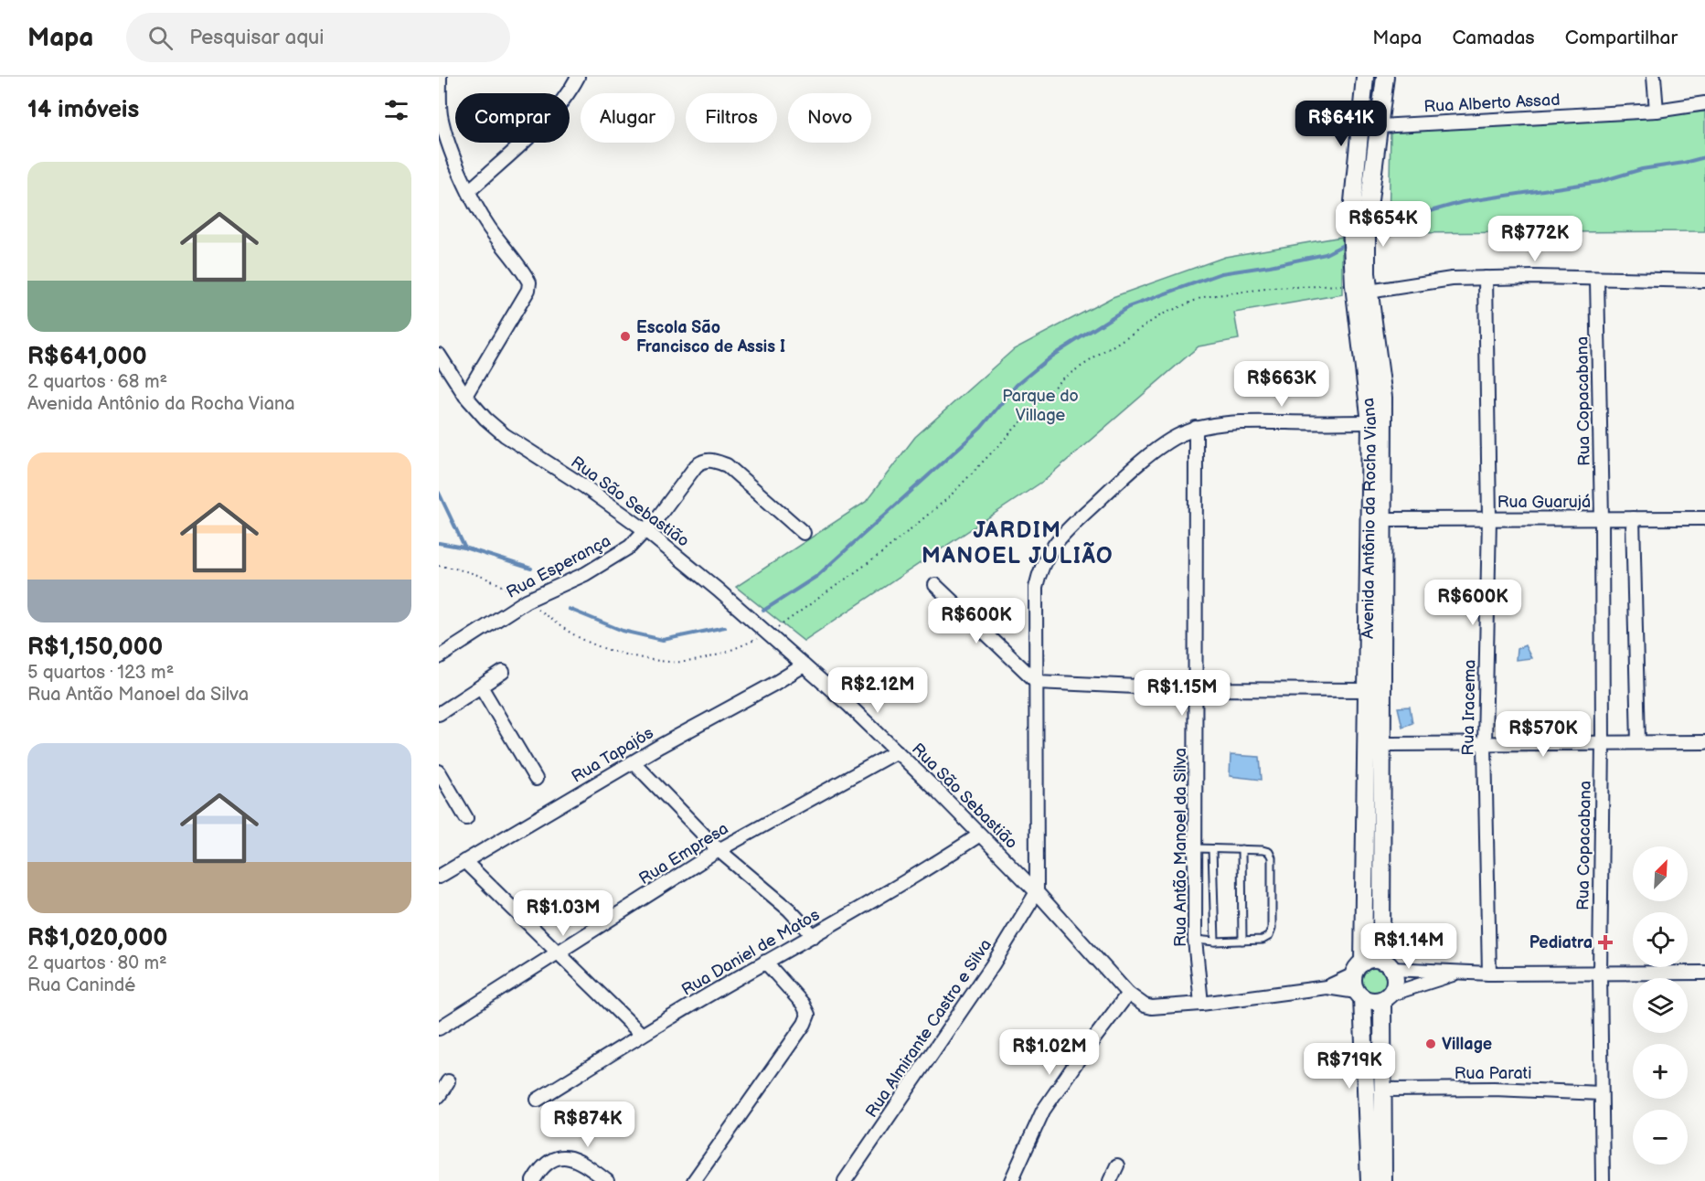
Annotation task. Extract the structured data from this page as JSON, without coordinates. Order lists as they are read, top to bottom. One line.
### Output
{"streets":{"main road":["Avenida Antônio da Rocha Viana"],"street":["Rua Alberto Assad","Rua Copacabana","Rua São Sebastião","Rua Guarujá","Rua Esperança","Rua Iracema","Rua Tapajós","Rua Antão Manoel da Silva","Rua Empresa","Rua Daniel de Matos","Rua Almirante Castro e Silva","Rua Parati"]},"crossings":[["Rua Alberto Assad","Avenida Antônio da Rocha Viana"],["Rua Copacabana","Rua Guarujá"],["Rua Copacabana","Rua Parati"],["Rua São Sebastião","Avenida Antônio da Rocha Viana"],["Rua São Sebastião","Rua Esperança"],["Rua São Sebastião","Rua Tapajós"],["Rua São Sebastião","Rua Antão Manoel da Silva"],["Rua São Sebastião","Rua Empresa"],["Rua São Sebastião","Rua Daniel de Matos"],["Rua São Sebastião","Rua Almirante Castro e Silva"],["Rua Guarujá","Avenida Antônio da Rocha Viana"],["Rua Guarujá","Rua Iracema"]],"districts":["JARDIM MANOEL JULIÃO"],"parks":["Parque do Village"],"places":{"other":["Escola São Francisco de Assis I","Village"],"health":["Pediatra"]},"north":"top right","page":{"header":"Mapa","search":"Pesquisar aqui","nav":["Mapa","Camadas","Compartilhar"],"heading":"14 imóveis","chip":["Comprar","Alugar","Filtros","Novo"],"price":["R$641K","R$654K","R$772K","R$663K","R$600K","R$600K","R$2.12M","R$1.15M","R$570K","R$1.03M","R$1.14M","R$1.02M","R$719K","R$874K"],"list":[{"name":"R$641,000","note":"2 quartos · 68 m² · Avenida Antônio da Rocha Viana"},{"name":"R$1,150,000","note":"5 quartos · 123 m² · Rua Antão Manoel da Silva"},{"name":"R$1,020,000","note":"2 quartos · 80 m² · Rua Canindé"}],"map_buttons":["+","−"]}}
